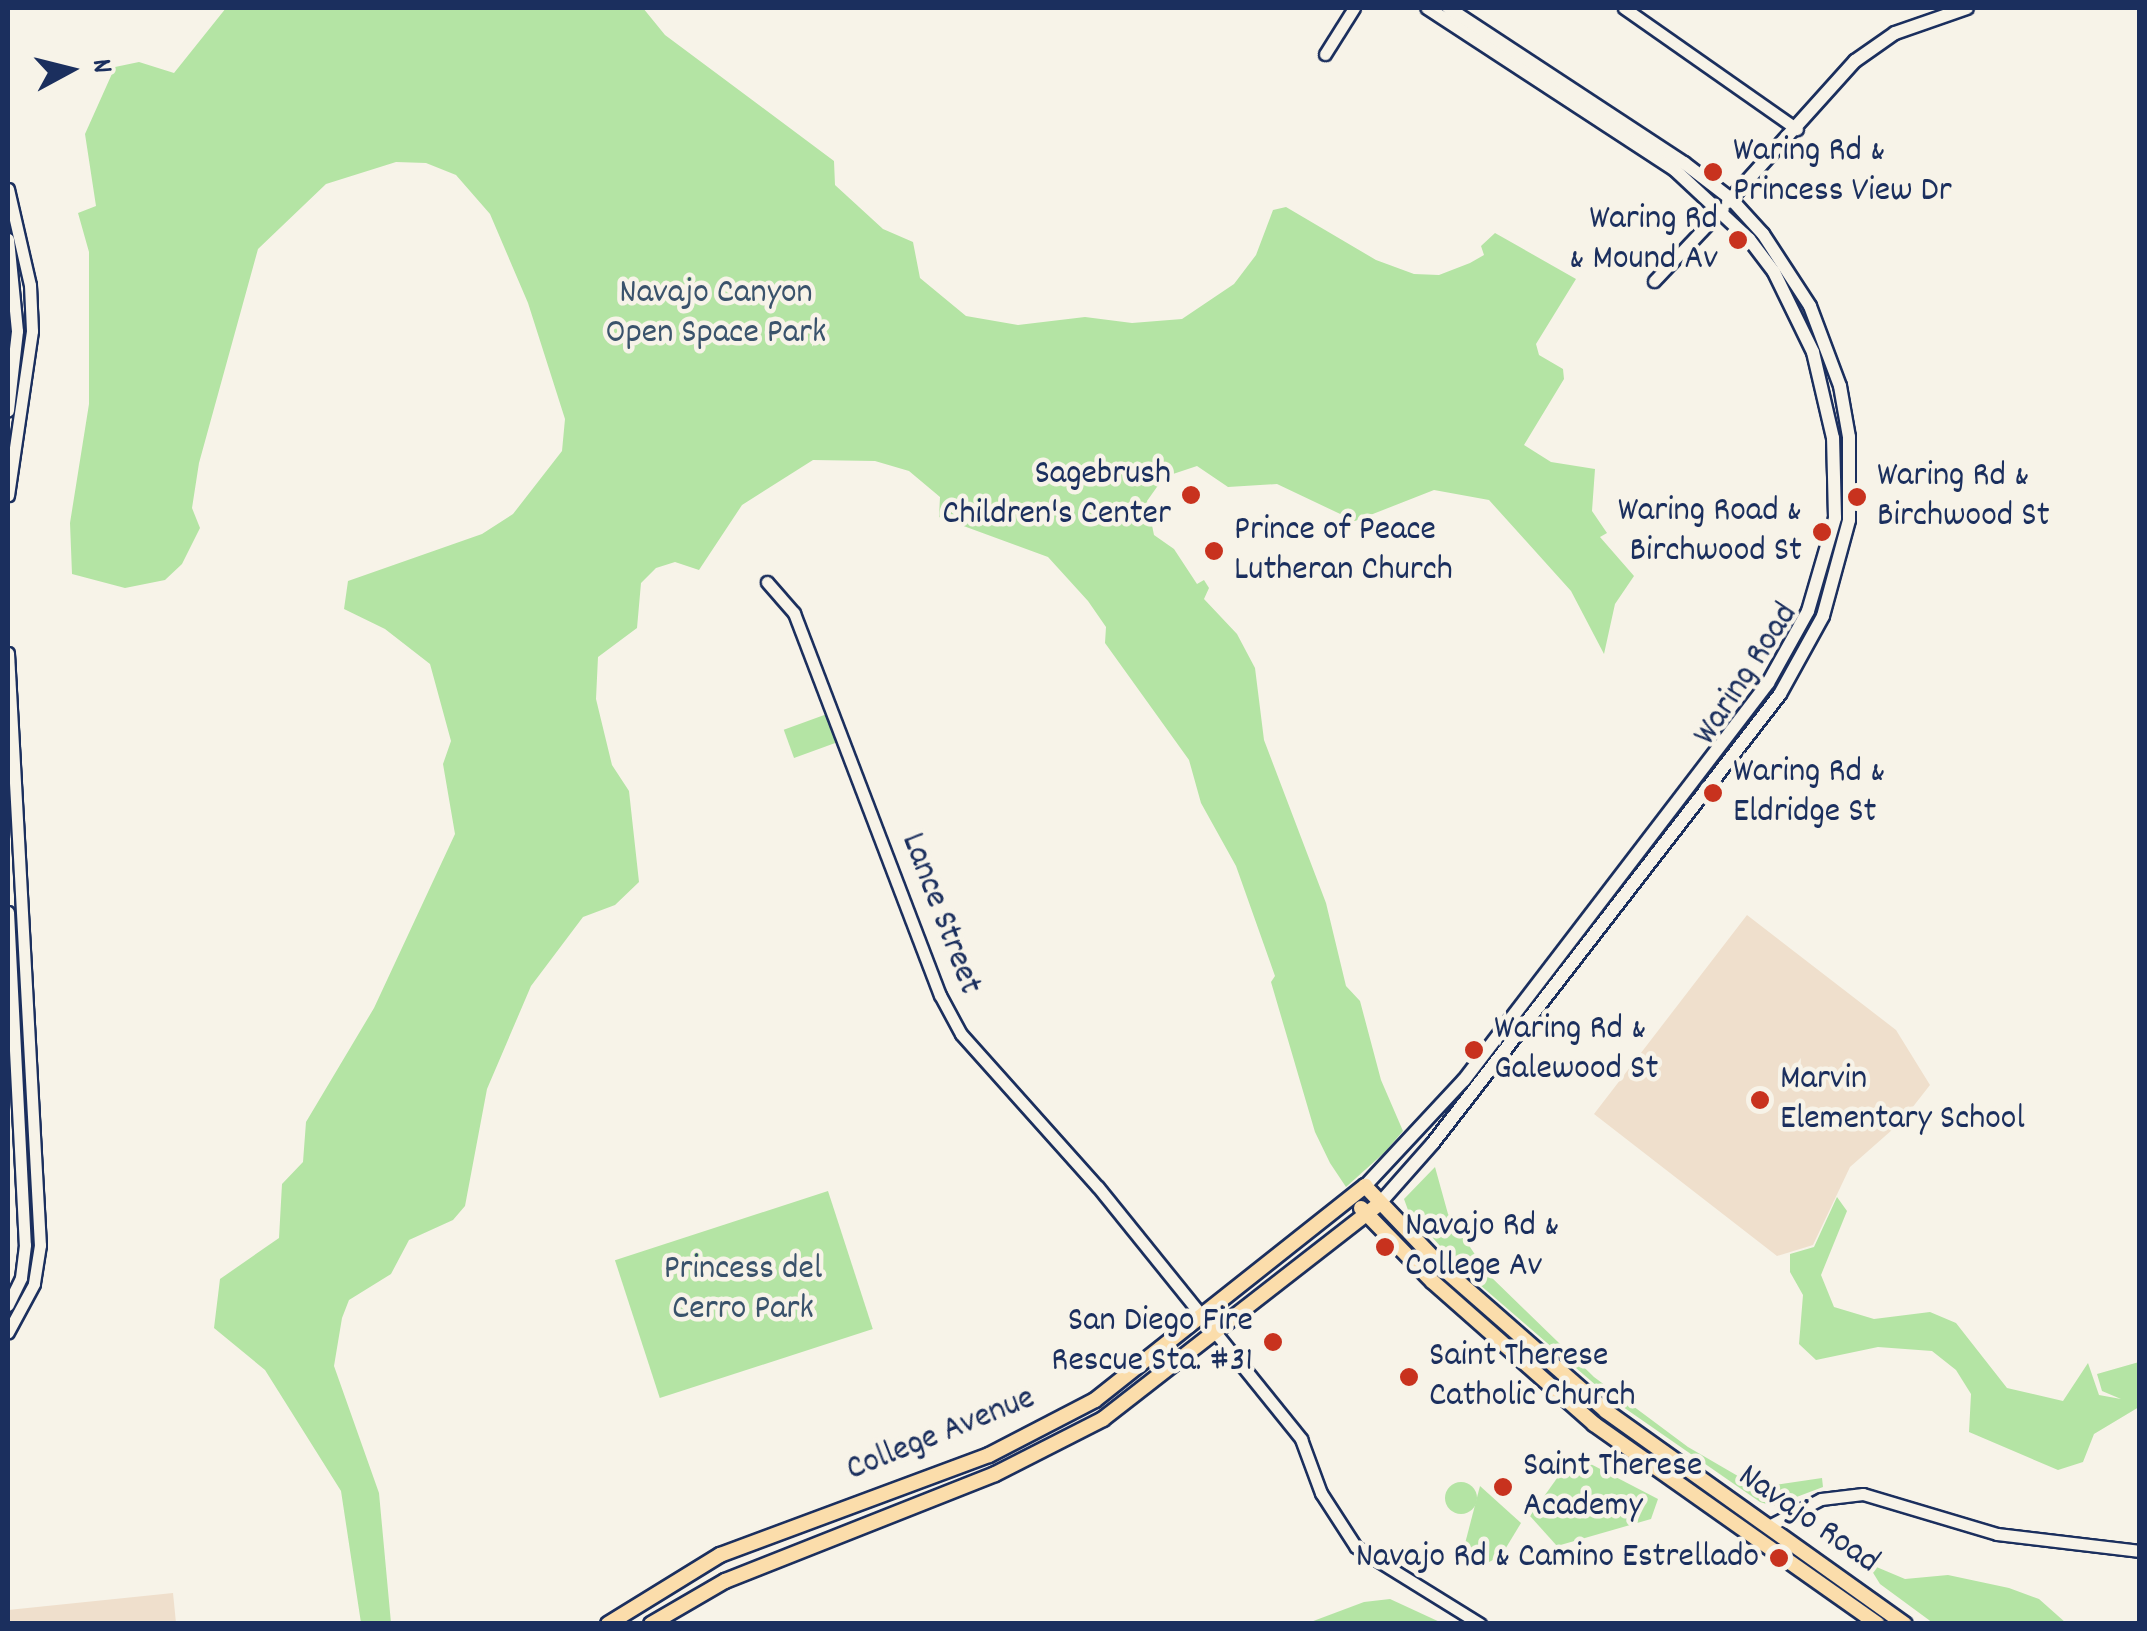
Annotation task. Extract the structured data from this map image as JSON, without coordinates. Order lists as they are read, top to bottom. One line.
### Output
{"streets":{"main road":["Waring Road","College Avenue","Navajo Road"],"street":["Lance Street"]},"crossings":[["Waring Road","College Avenue"],["Waring Road","Navajo Road"],["Lance Street","College Avenue"],["College Avenue","Navajo Road"]],"parks":["Navajo Canyon Open Space Park","Princess del Cerro Park"],"places":["Waring Rd & Princess View Dr","Waring Rd & Mound Av","Sagebrush Children's Center","Waring Rd & Birchwood St","Waring Road & Birchwood St","Prince of Peace Lutheran Church","Waring Rd & Eldridge St","Waring Rd & Galewood St","Marvin Elementary School","Navajo Rd & College Av","San Diego Fire Rescue Sta. #31","Saint Therese Catholic Church","Saint Therese Academy","Navajo Rd & Camino Estrellado"],"north":"right"}
